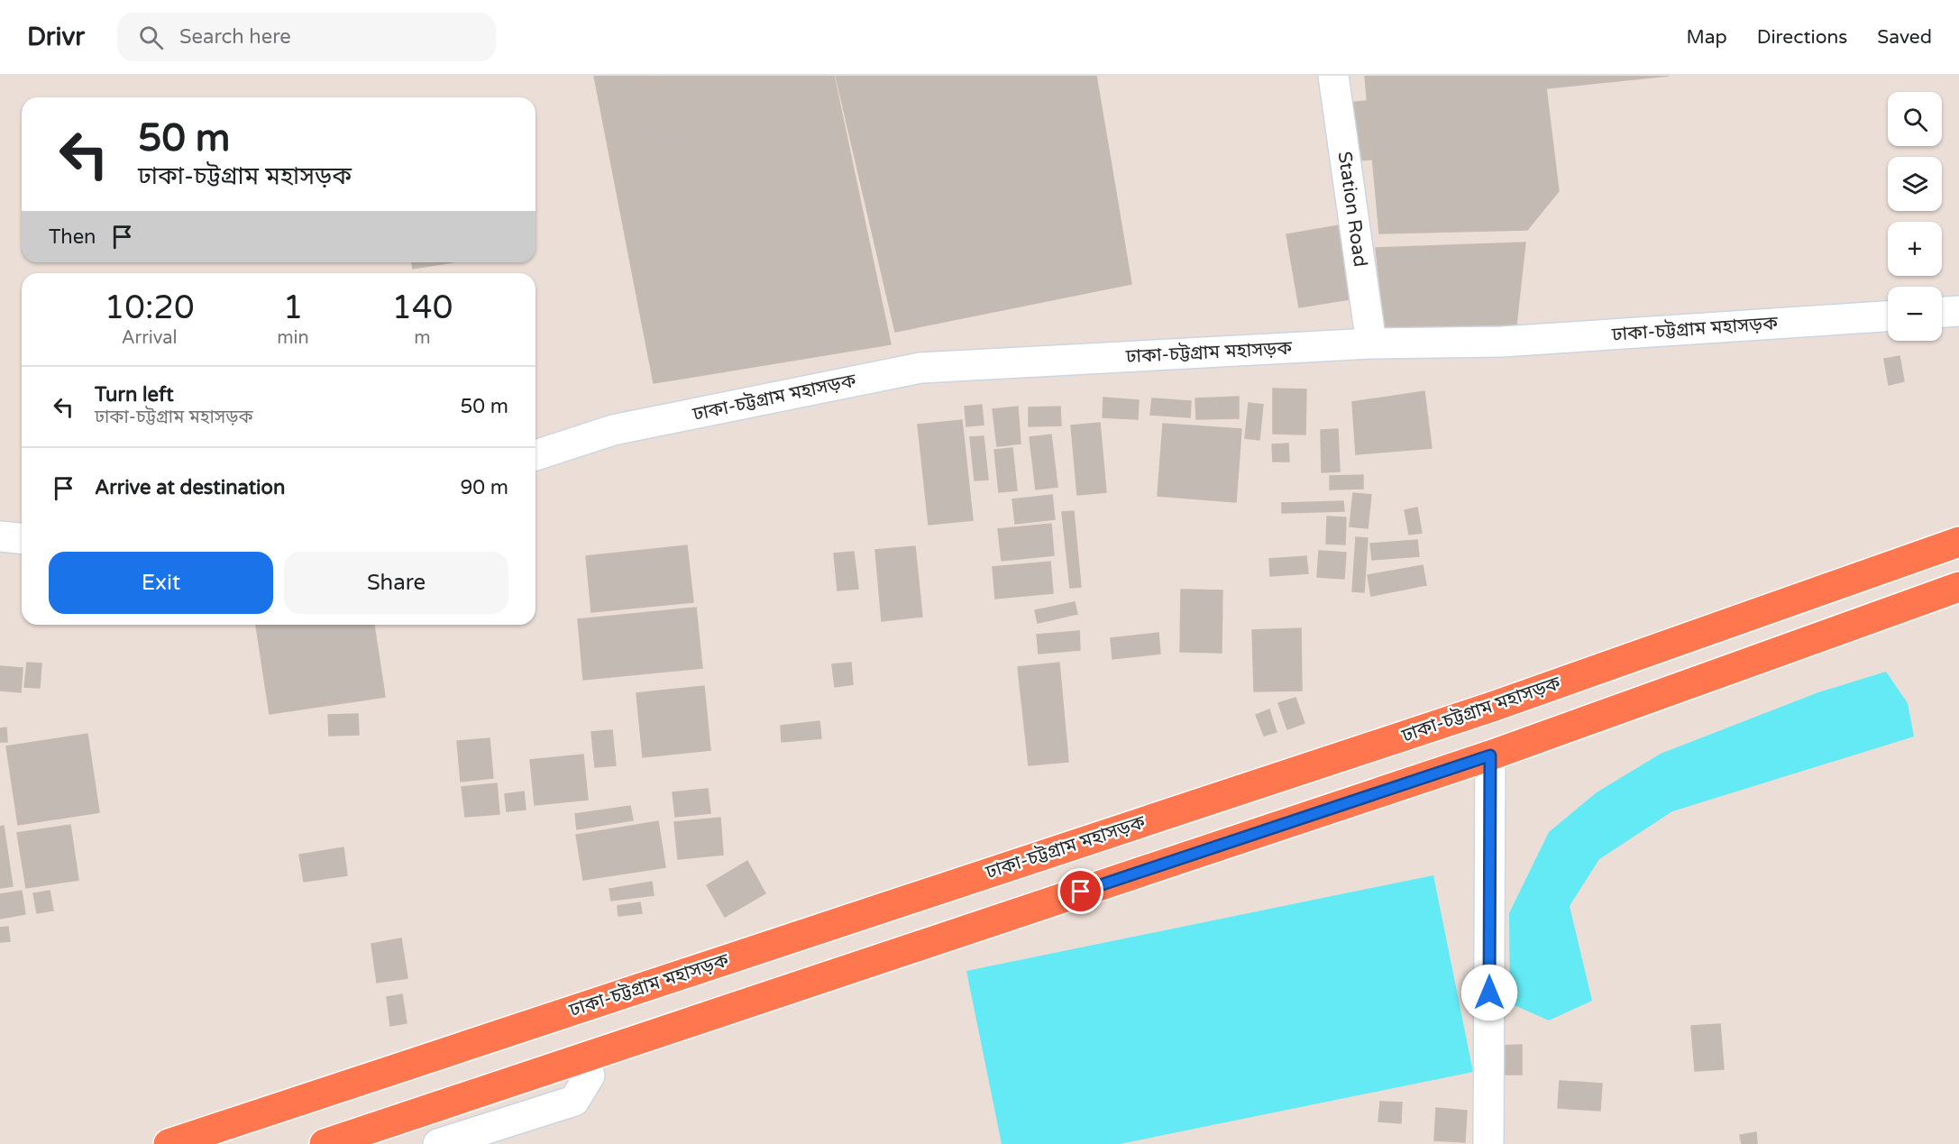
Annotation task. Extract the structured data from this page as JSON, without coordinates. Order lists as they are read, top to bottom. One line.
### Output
{"streets":{"highway":["ঢাকা-চট্টগ্রাম মহাসড়ক"],"street":["Station Road"]},"crossings":[["Station Road","ঢাকা-চট্টগ্রাম মহাসড়ক"]],"page":{"header":"Drivr","search":"Search here","nav":["Map","Directions","Saved"],"map_buttons":["+","−"],"turn":["50 m","ঢাকা-চট্টগ্রাম মহাসড়ক"],"then":"Then","eta":["10:20","Arrival","1","min","140","m"],"list":[{"name":"Turn left","note":"ঢাকা-চট্টগ্রাম মহাসড়ক","value":"50 m"},{"name":"Arrive at destination","value":"90 m"}],"buttons":["Exit","Share"]}}
